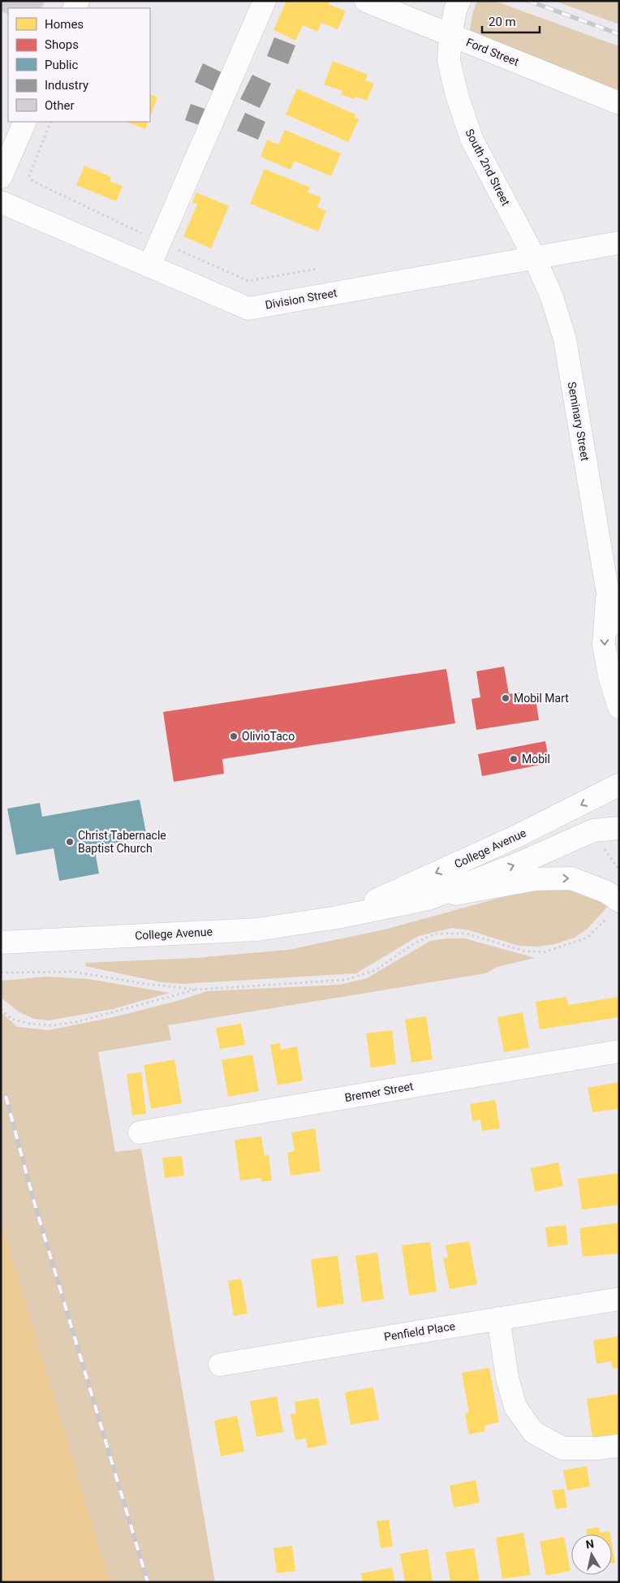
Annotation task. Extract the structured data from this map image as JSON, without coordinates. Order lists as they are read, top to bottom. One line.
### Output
{"streets":{"street":["Ford Street","South 2nd Street","Division Street","Seminary Street","College Avenue","Bremer Street","Penfield Place"]},"crossings":[["Ford Street","South 2nd Street"],["South 2nd Street","Division Street"],["South 2nd Street","Seminary Street"],["Division Street","Seminary Street"]],"places":["Mobil Mart","OlivioTaco","Mobil","Christ Tabernacle Baptist Church"],"legend":["Homes","Shops","Public","Industry","Other"],"scale_bar":"20 m","north":"top"}
